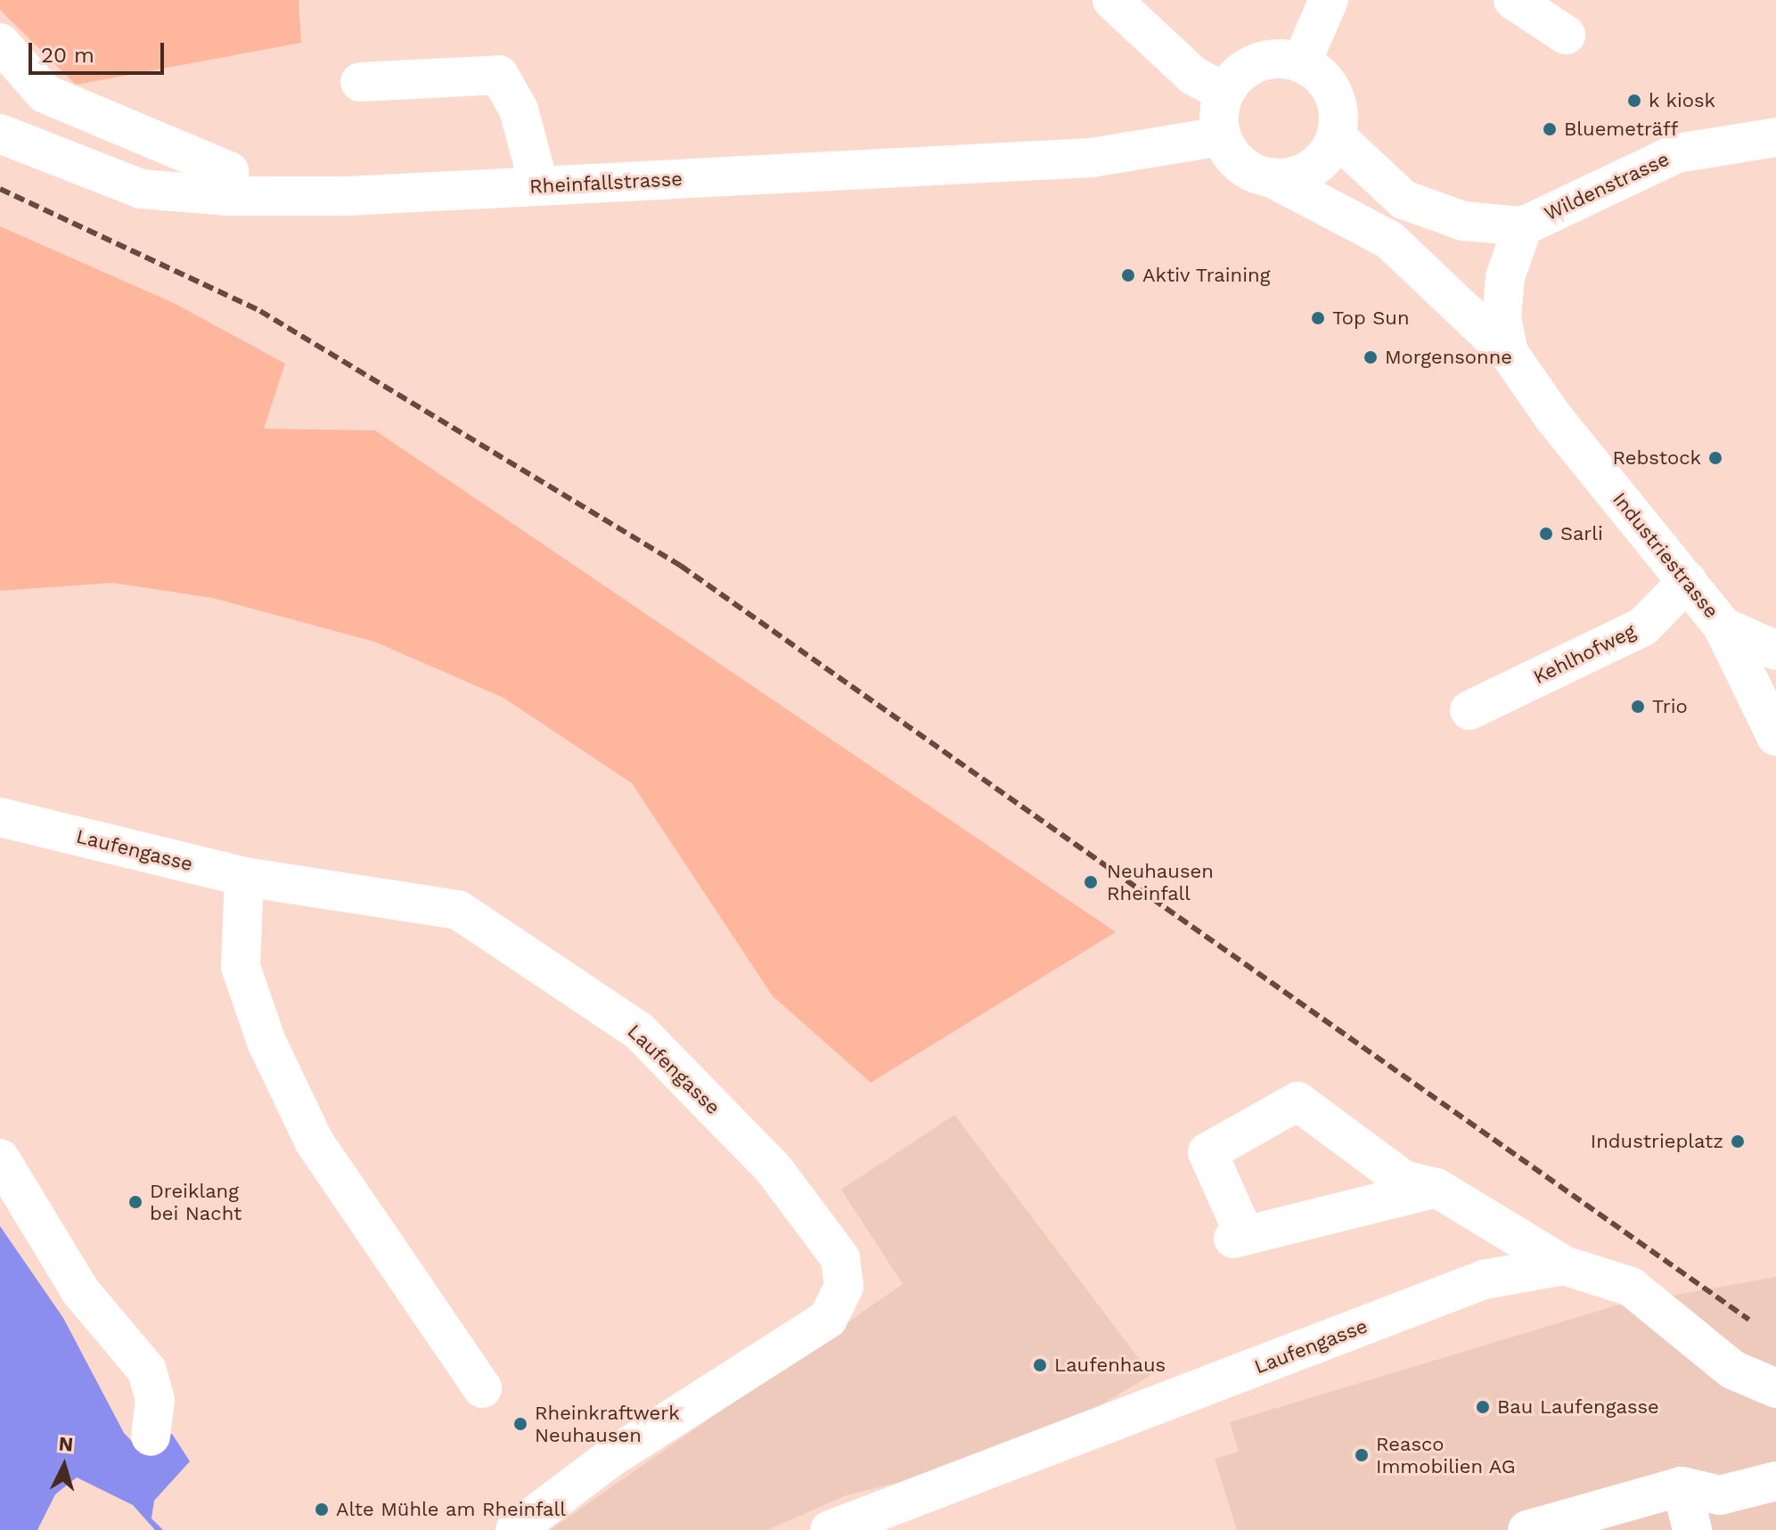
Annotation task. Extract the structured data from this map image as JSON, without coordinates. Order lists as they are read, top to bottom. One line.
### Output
{"streets":{"street":["Rheinfallstrasse","Wildenstrasse","Industriestrasse","Kehlhofweg","Laufengasse"]},"crossings":[["Rheinfallstrasse","Industriestrasse"],["Wildenstrasse","Industriestrasse"],["Industriestrasse","Kehlhofweg"]],"places":["k kiosk","Bluemeträff","Aktiv Training","Top Sun","Morgensonne","Rebstock","Sarli","Trio","Neuhausen Rheinfall","Industrieplatz","Dreiklang bei Nacht","Laufenhaus","Bau Laufengasse","Rheinkraftwerk Neuhausen","Reasco Immobilien AG","Alte Mühle am Rheinfall"],"scale_bar":"20 m","north":"top"}
